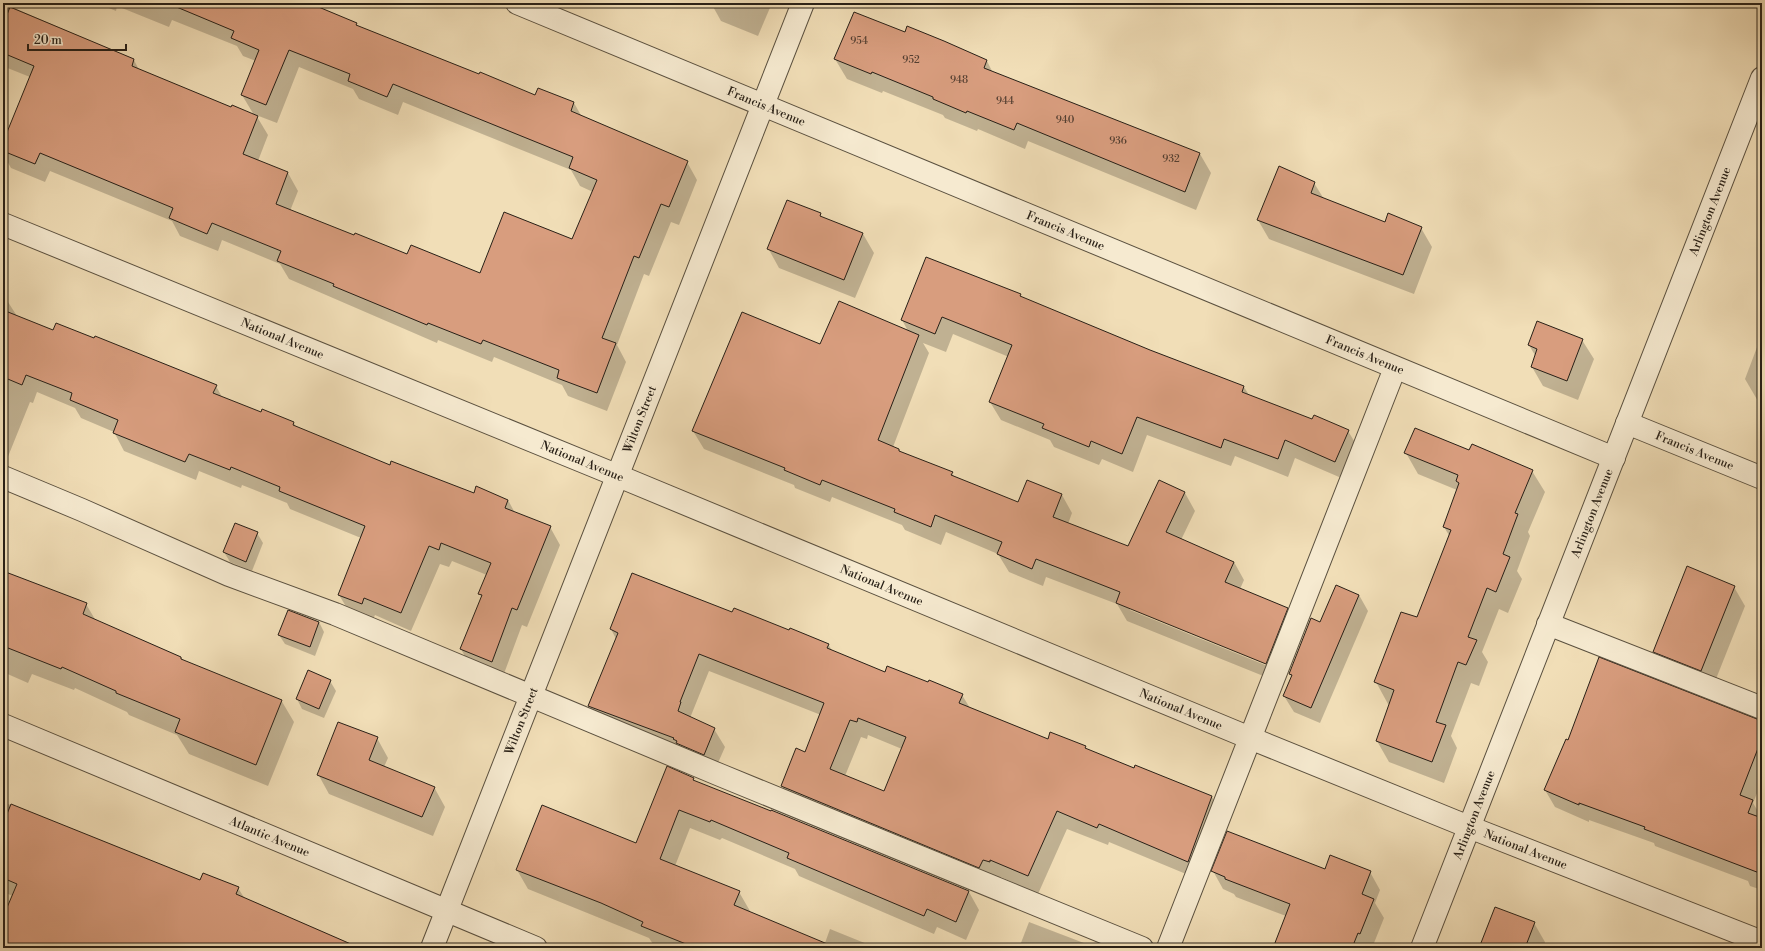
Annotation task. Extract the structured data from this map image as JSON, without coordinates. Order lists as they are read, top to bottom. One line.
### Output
{"streets":{"street":["Francis Avenue","Arlington Avenue","National Avenue","Wilton Street","Atlantic Avenue"]},"crossings":[["Francis Avenue","Arlington Avenue"],["Francis Avenue","Wilton Street"],["Arlington Avenue","National Avenue"],["National Avenue","Wilton Street"],["Wilton Street","Atlantic Avenue"]],"house_numbers":["954","952","948","944","940","936","932"],"scale_bar":"20 m"}
